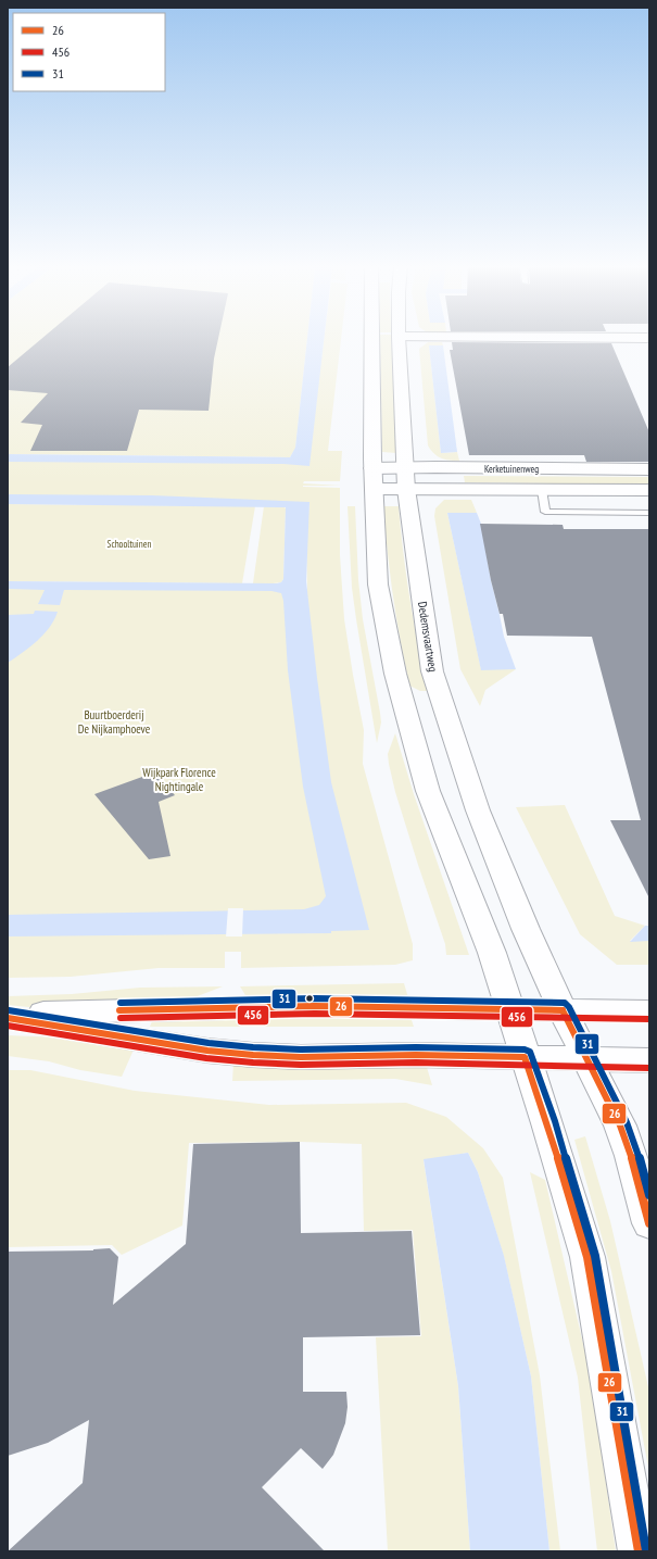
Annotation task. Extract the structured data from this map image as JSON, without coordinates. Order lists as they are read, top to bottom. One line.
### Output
{"streets":{"main road":["Kerketuinenweg","Dedemsvaartweg"]},"crossings":[["Kerketuinenweg","Dedemsvaartweg"]],"parks":["Schooltuinen","Buurtboerderij De Nijkamphoeve","Wijkpark Florence Nightingale"],"lines":["transit line 31","transit line 26","transit line 456"],"legend":["26","456","31"]}
